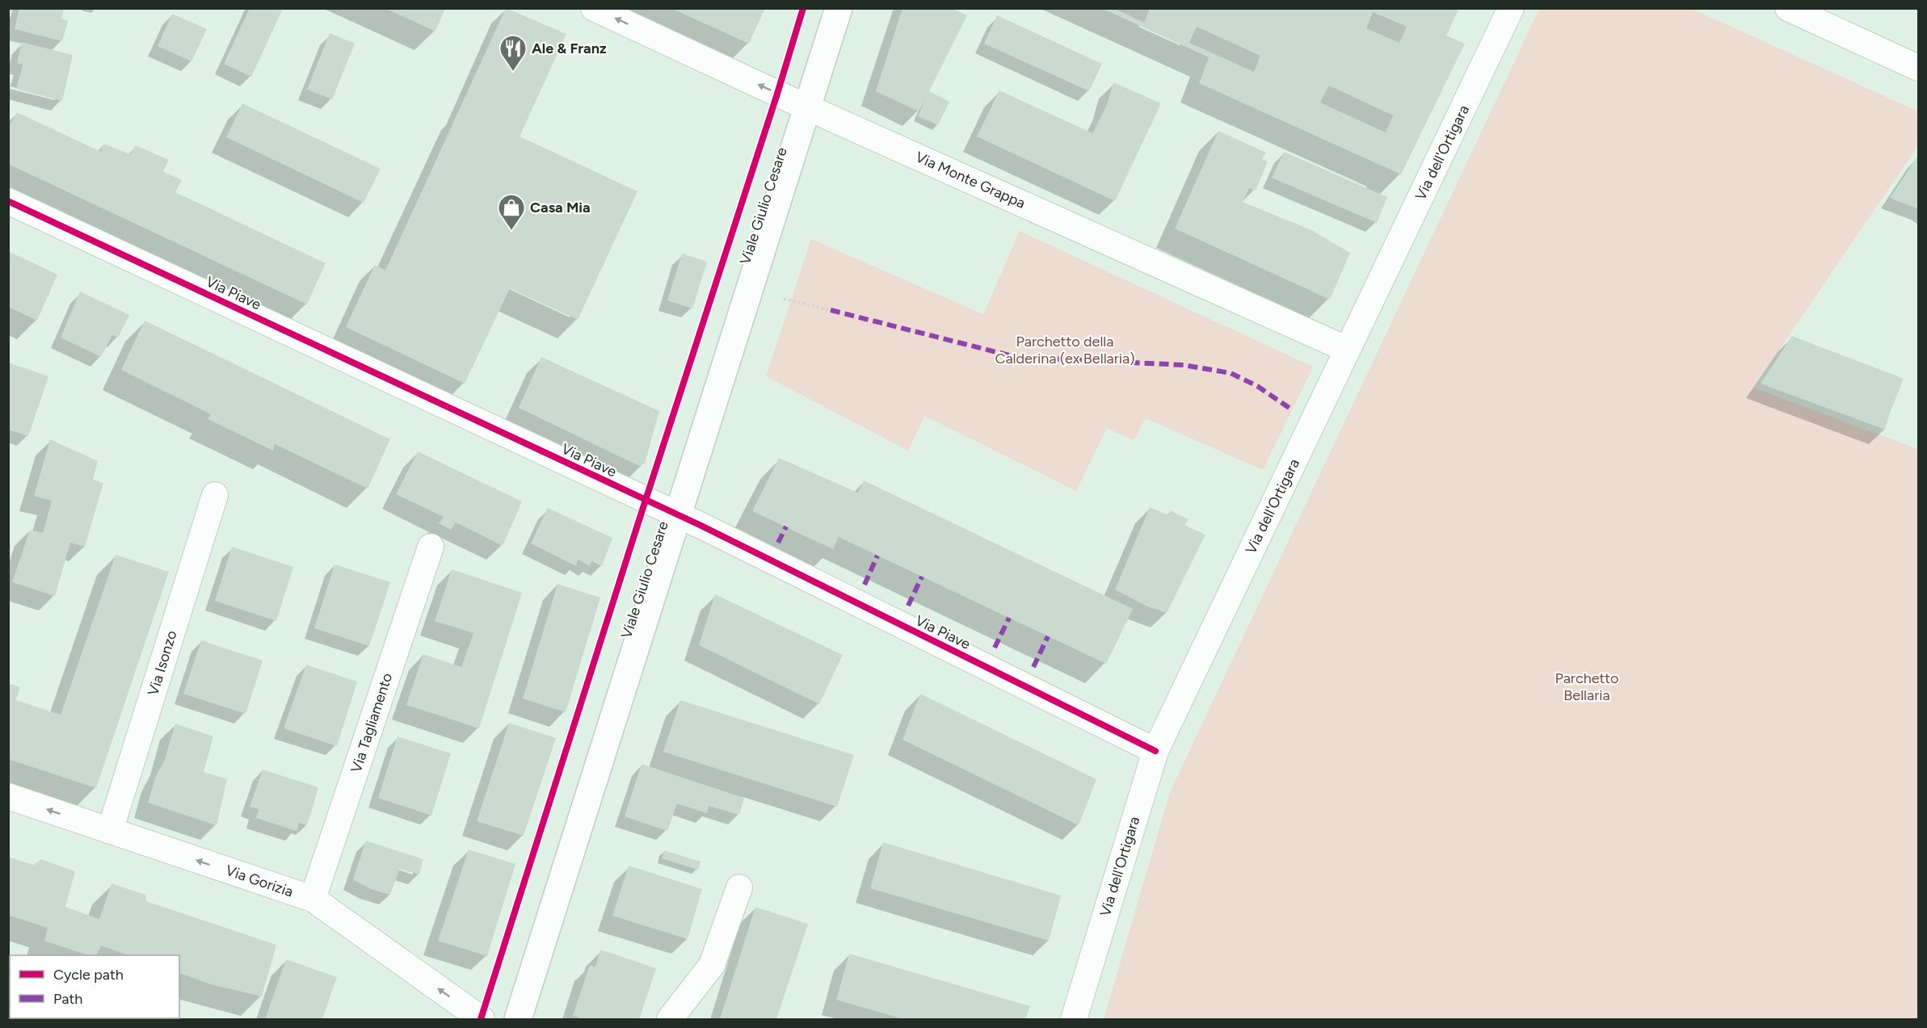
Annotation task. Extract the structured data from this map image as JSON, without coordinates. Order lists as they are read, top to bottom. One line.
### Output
{"streets":{"main road":["Viale Giulio Cesare"],"street":["Via dell'Ortigara","Via Monte Grappa","Via Piave","Via Isonzo","Via Tagliamento","Via Gorizia"]},"crossings":[["Via dell'Ortigara","Via Monte Grappa"],["Via dell'Ortigara","Via Piave"],["Via Monte Grappa","Viale Giulio Cesare"],["Viale Giulio Cesare","Via Piave"],["Via Isonzo","Via Gorizia"],["Via Tagliamento","Via Gorizia"]],"one_way":["Via Gorizia"],"parks":["Parchetto della Calderina (ex Bellaria)","Parchetto Bellaria"],"places":{"restaurant":["Ale & Franz"],"shop":["Casa Mia"]},"legend":["Cycle path","Path"]}
